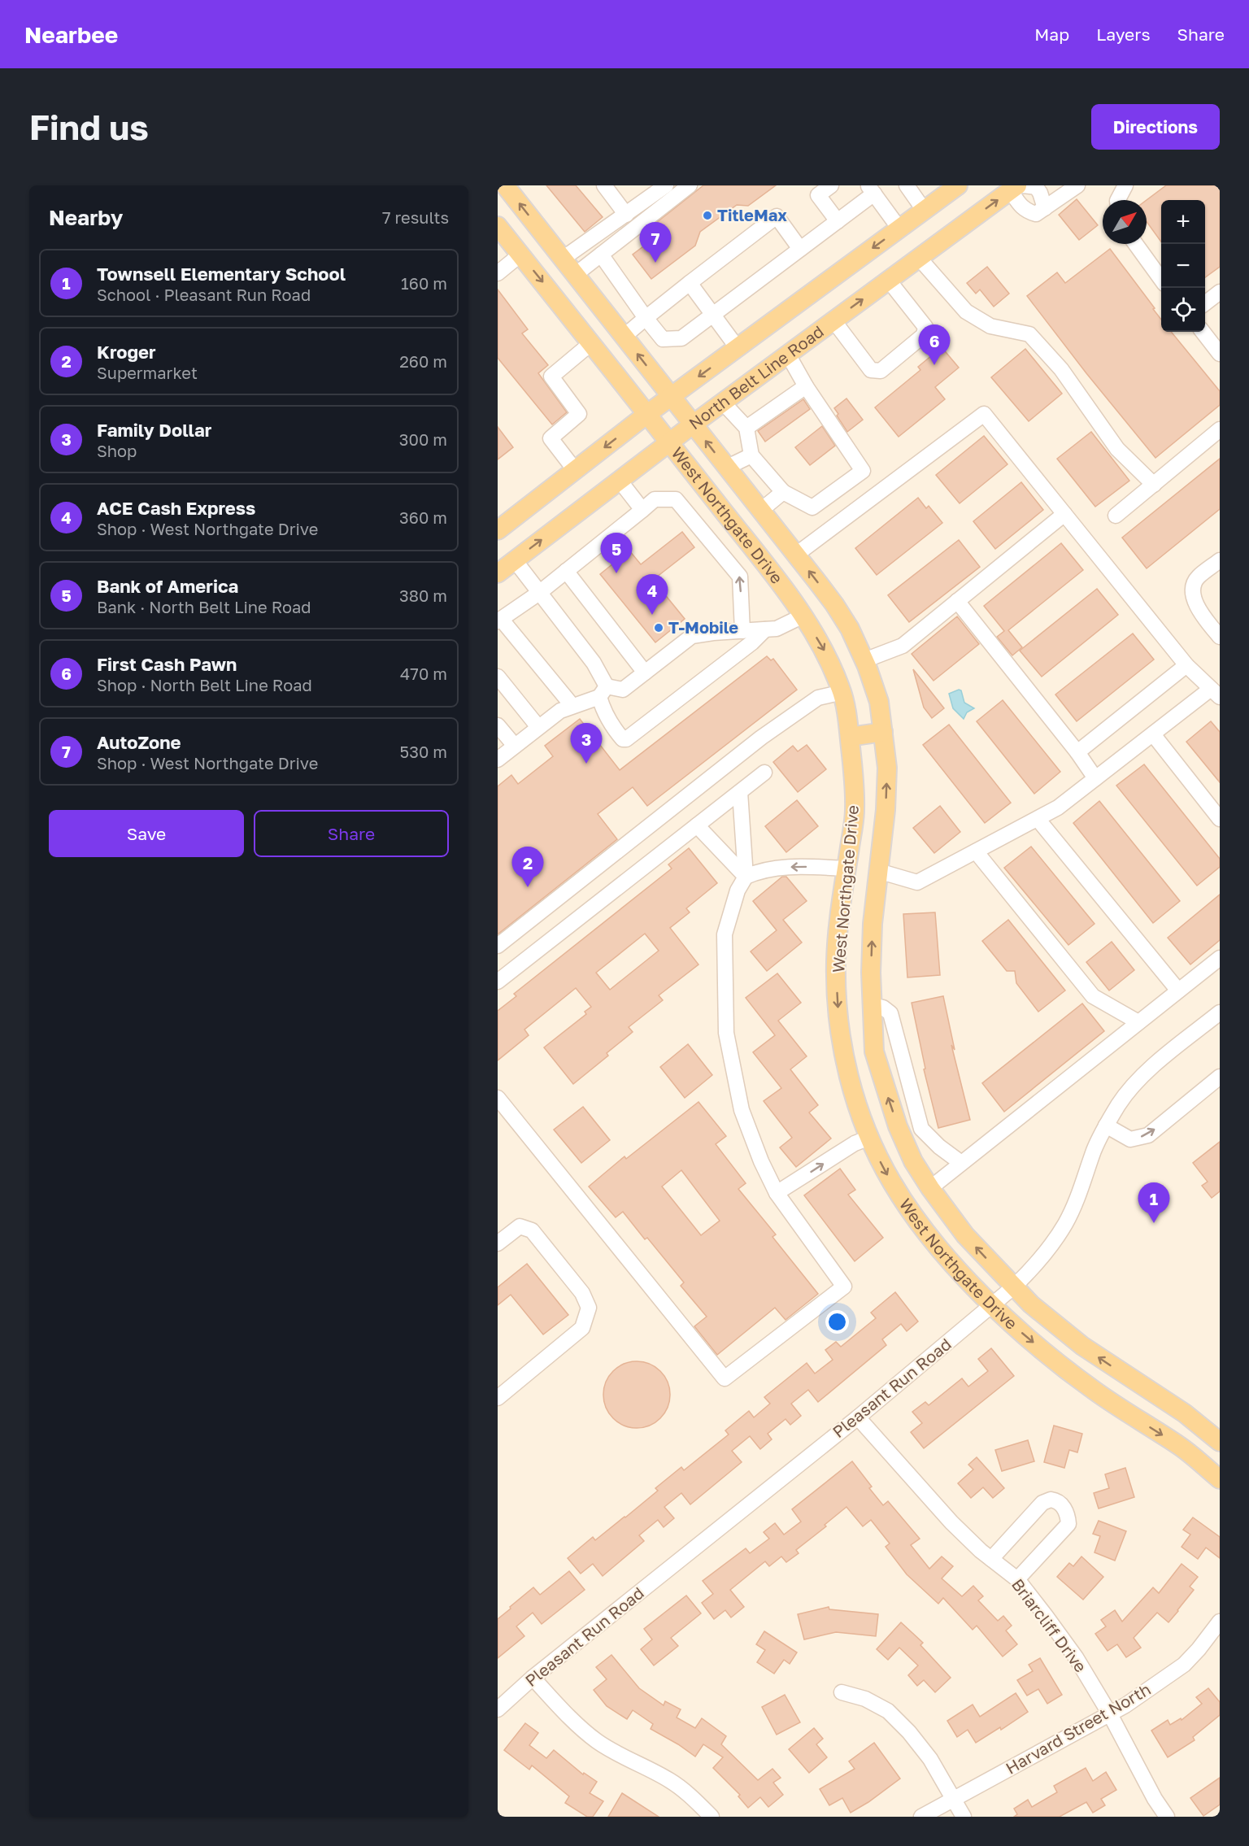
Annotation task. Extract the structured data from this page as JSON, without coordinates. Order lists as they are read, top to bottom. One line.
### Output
{"streets":{"main road":["North Belt Line Road","West Northgate Drive"],"street":["Pleasant Run Road","Briarcliff Drive","Harvard Street North"]},"crossings":[["North Belt Line Road","West Northgate Drive"],["West Northgate Drive","Pleasant Run Road"],["Pleasant Run Road","Briarcliff Drive"],["Briarcliff Drive","Harvard Street North"]],"places":["TitleMax","T-Mobile"],"north":"top right","page":{"header":"Nearbee","nav":["Map","Layers","Share"],"buttons":["Directions",["Save","Share"]],"title":"Find us","heading":["Nearby","7 results"],"map_buttons":["+","−"],"pins":["7","6","5","4","3","2","1"],"list":[{"mark":"1","name":"Townsell Elementary School","note":"School · Pleasant Run Road","value":"160 m"},{"mark":"2","name":"Kroger","note":"Supermarket","value":"260 m"},{"mark":"3","name":"Family Dollar","note":"Shop","value":"300 m"},{"mark":"4","name":"ACE Cash Express","note":"Shop · West Northgate Drive","value":"360 m"},{"mark":"5","name":"Bank of America","note":"Bank · North Belt Line Road","value":"380 m"},{"mark":"6","name":"First Cash Pawn","note":"Shop · North Belt Line Road","value":"470 m"},{"mark":"7","name":"AutoZone","note":"Shop · West Northgate Drive","value":"530 m"}]}}
